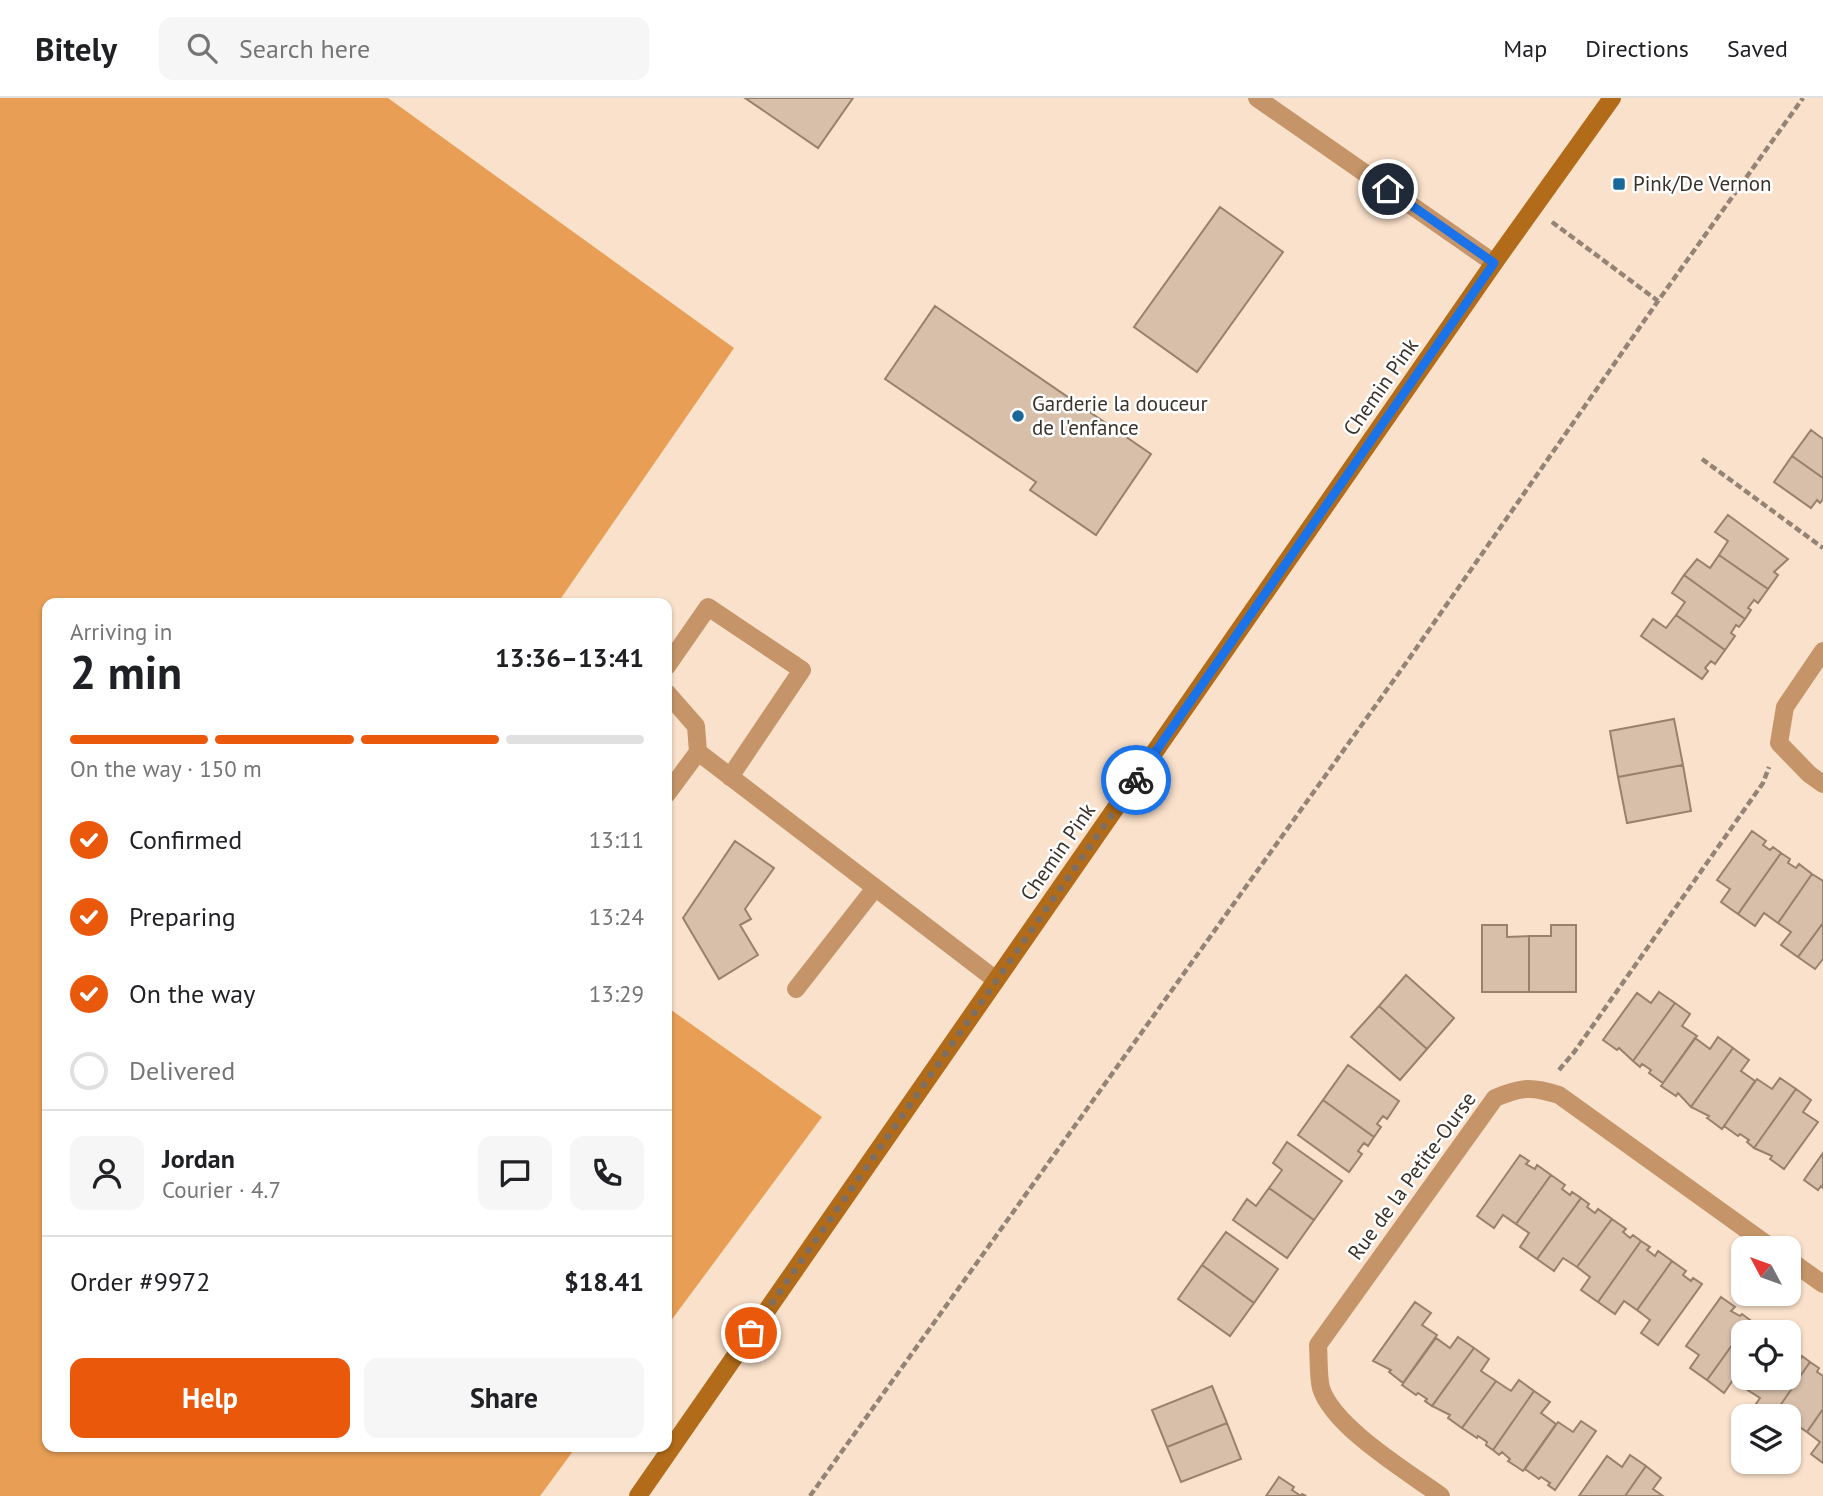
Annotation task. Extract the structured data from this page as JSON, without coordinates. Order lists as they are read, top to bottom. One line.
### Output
{"streets":{"main road":["Chemin Pink"],"street":["Rue de la Petite-Ourse"]},"places":{"transit":["Pink/De Vernon"],"other":["Garderie la douceur de l'enfance"]},"north":"top left","page":{"header":"Bitely","search":"Search here","nav":["Map","Directions","Saved"],"heading":["2 min","Arriving in","13:36–13:41"],"panel":["Jordan","Courier · 4.7","Order #9972","$18.41"],"bar":"On the way · 150 m","list":[["Confirmed","13:11"],["Preparing","13:24"],["On the way","13:29"],"Delivered"],"buttons":["Help","Share"]}}
